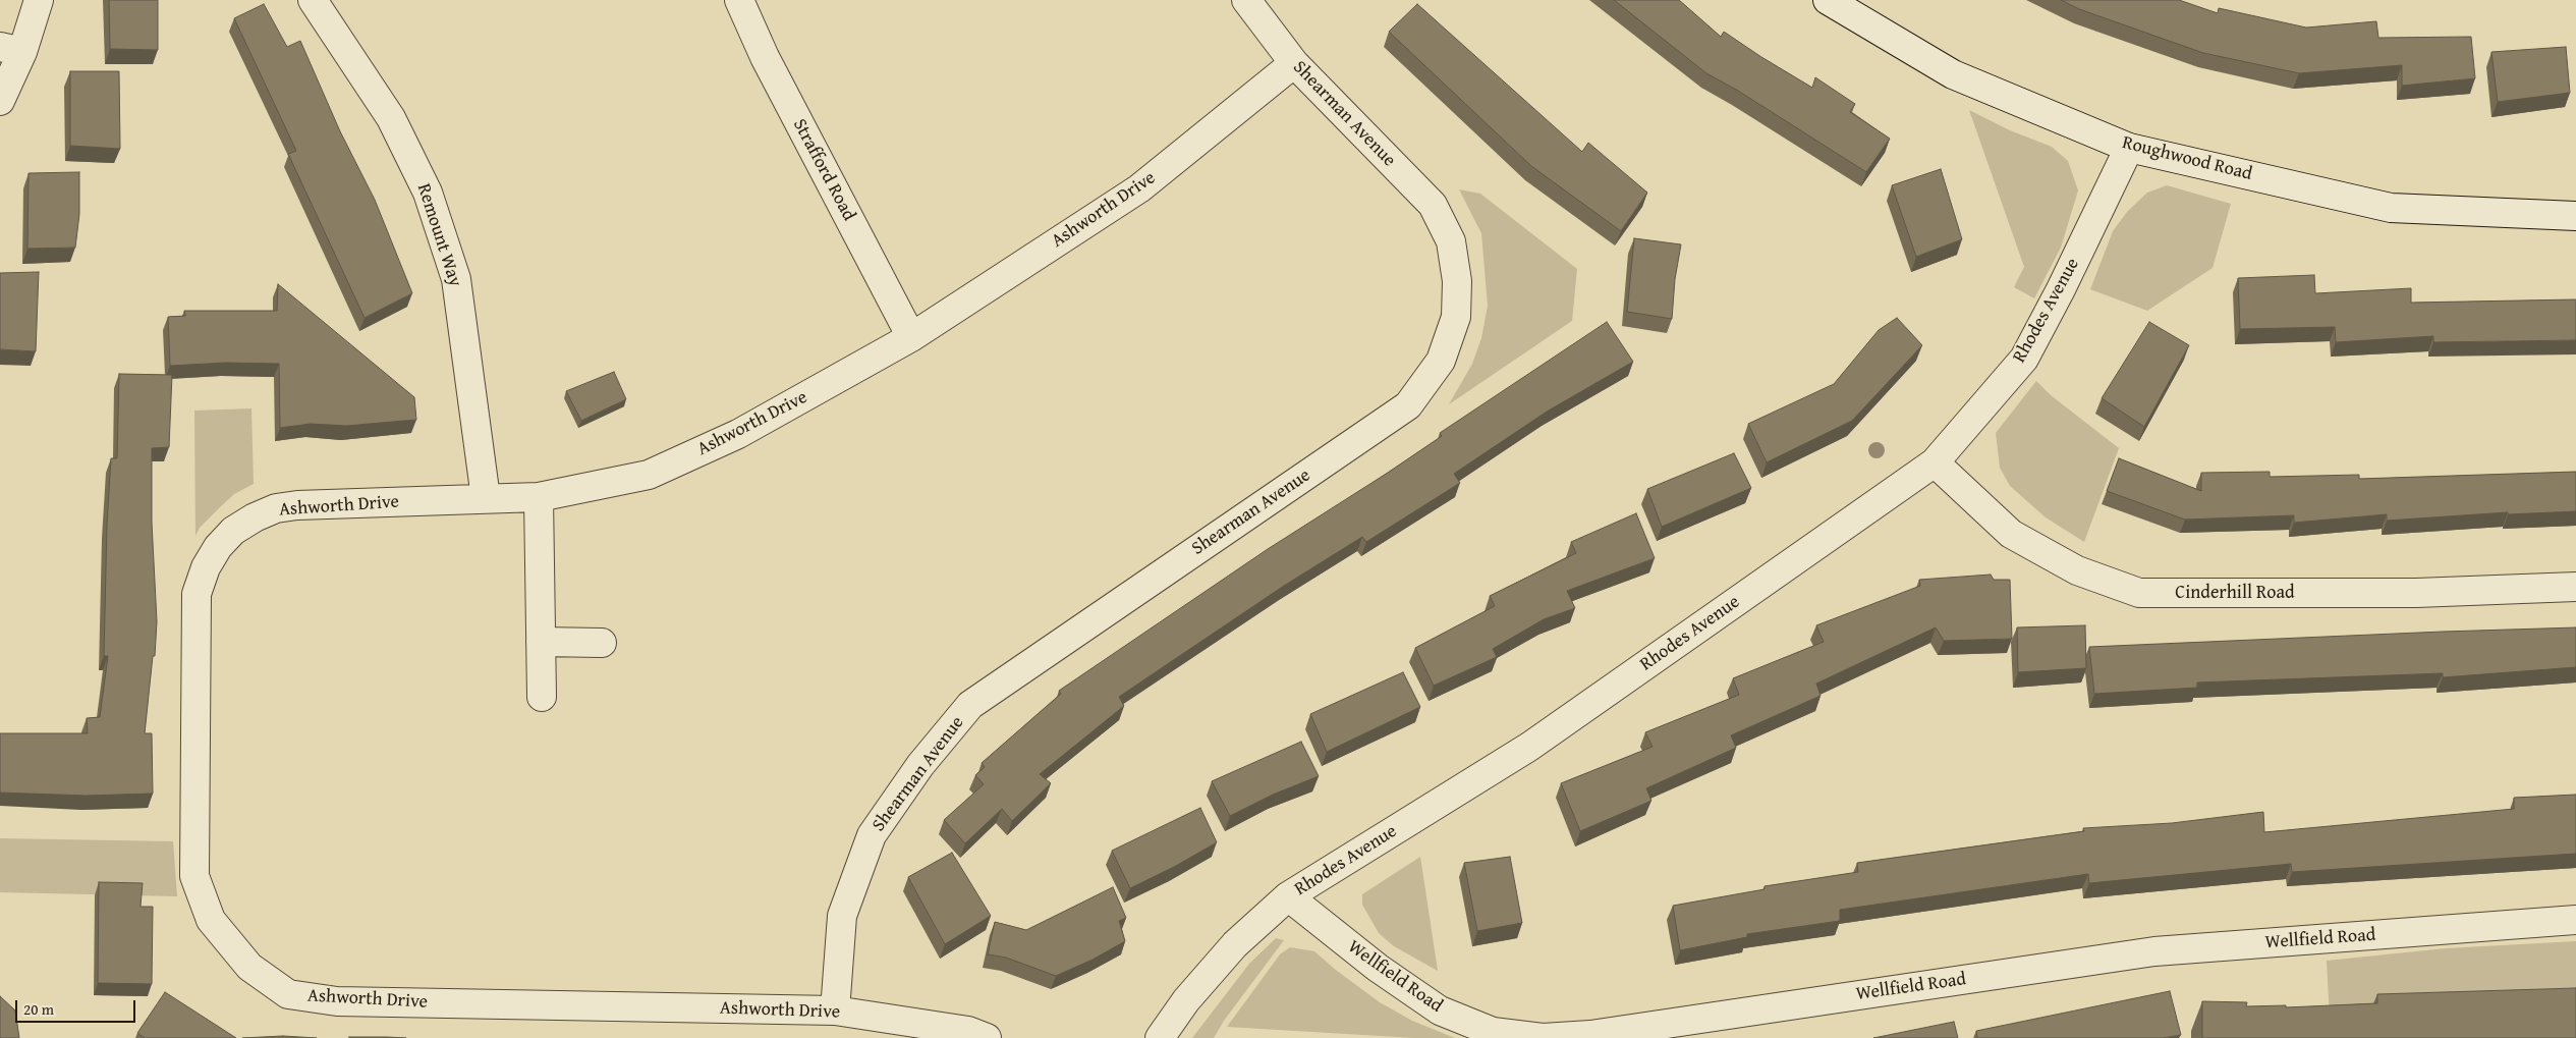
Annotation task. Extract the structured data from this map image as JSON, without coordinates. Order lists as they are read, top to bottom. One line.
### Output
{"streets":{"street":["Shearman Avenue","Roughwood Road","Strafford Road","Ashworth Drive","Remount Way","Rhodes Avenue","Cinderhill Road","Wellfield Road"]},"crossings":[["Shearman Avenue","Ashworth Drive"],["Roughwood Road","Rhodes Avenue"],["Strafford Road","Ashworth Drive"],["Ashworth Drive","Remount Way"],["Rhodes Avenue","Cinderhill Road"],["Rhodes Avenue","Wellfield Road"]],"scale_bar":"20 m"}
